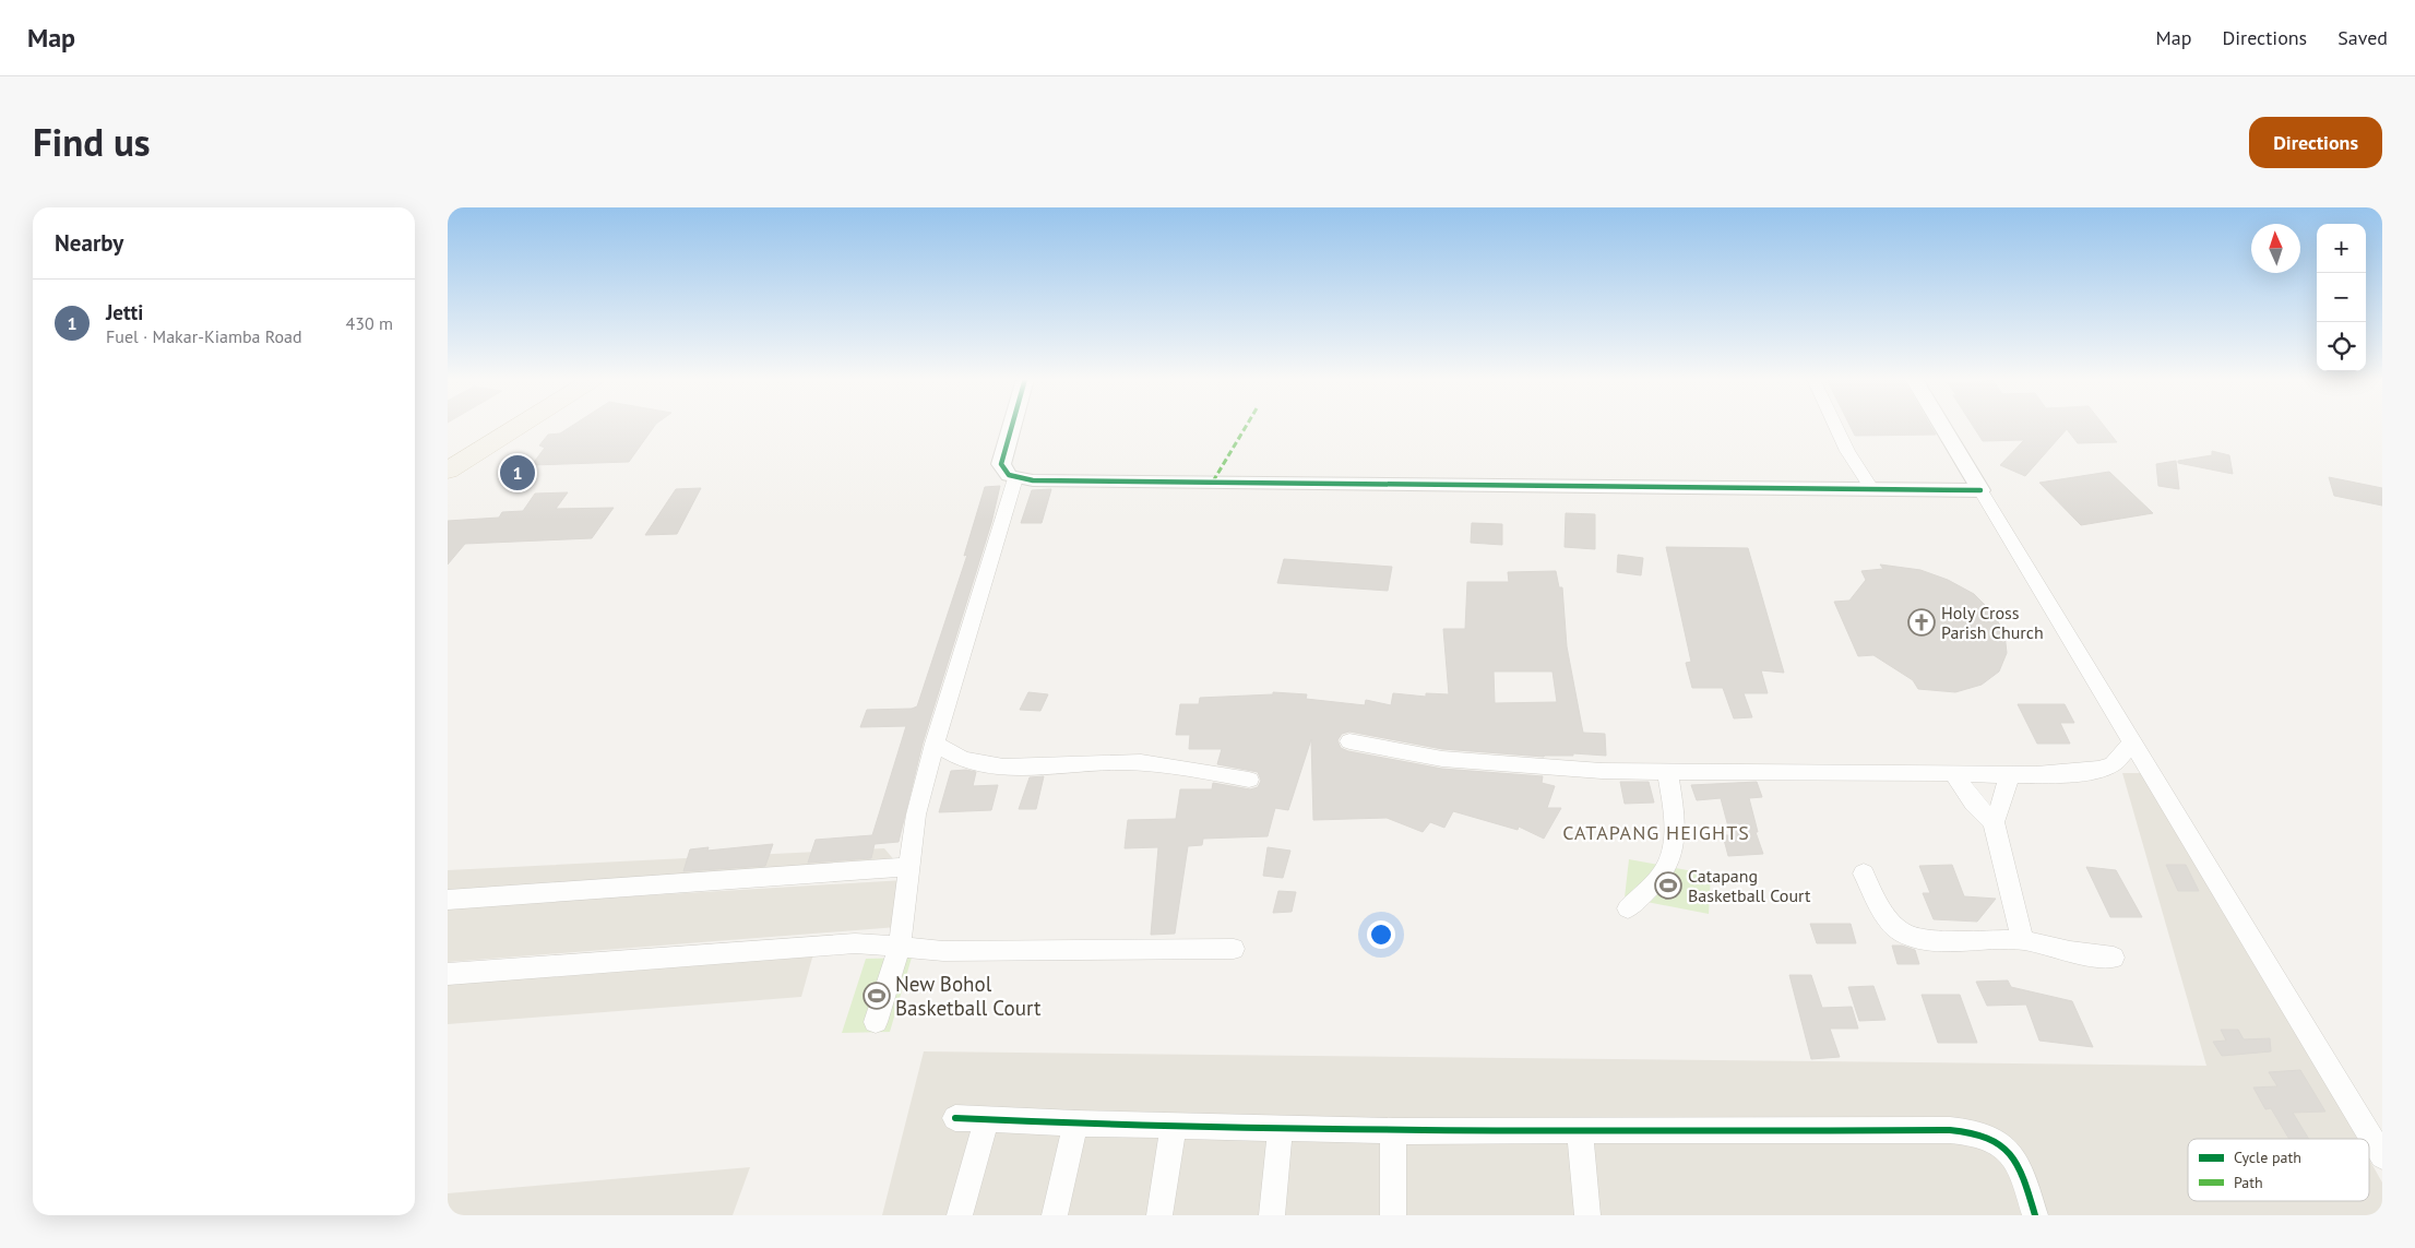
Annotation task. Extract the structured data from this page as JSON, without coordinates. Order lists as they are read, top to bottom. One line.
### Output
{"districts":["CATAPANG HEIGHTS"],"places":{"church":["Holy Cross Parish Church"],"sports":["Catapang Basketball Court","New Bohol Basketball Court"]},"legend":["Cycle path","Path"],"north":"top","page":{"header":"Map","nav":["Map","Directions","Saved"],"title":"Find us","buttons":"Directions","heading":"Nearby","map_buttons":["+","−"],"list":[{"mark":"1","name":"Jetti","note":"Fuel · Makar-Kiamba Road","value":"430 m"}],"pins":"1"}}
